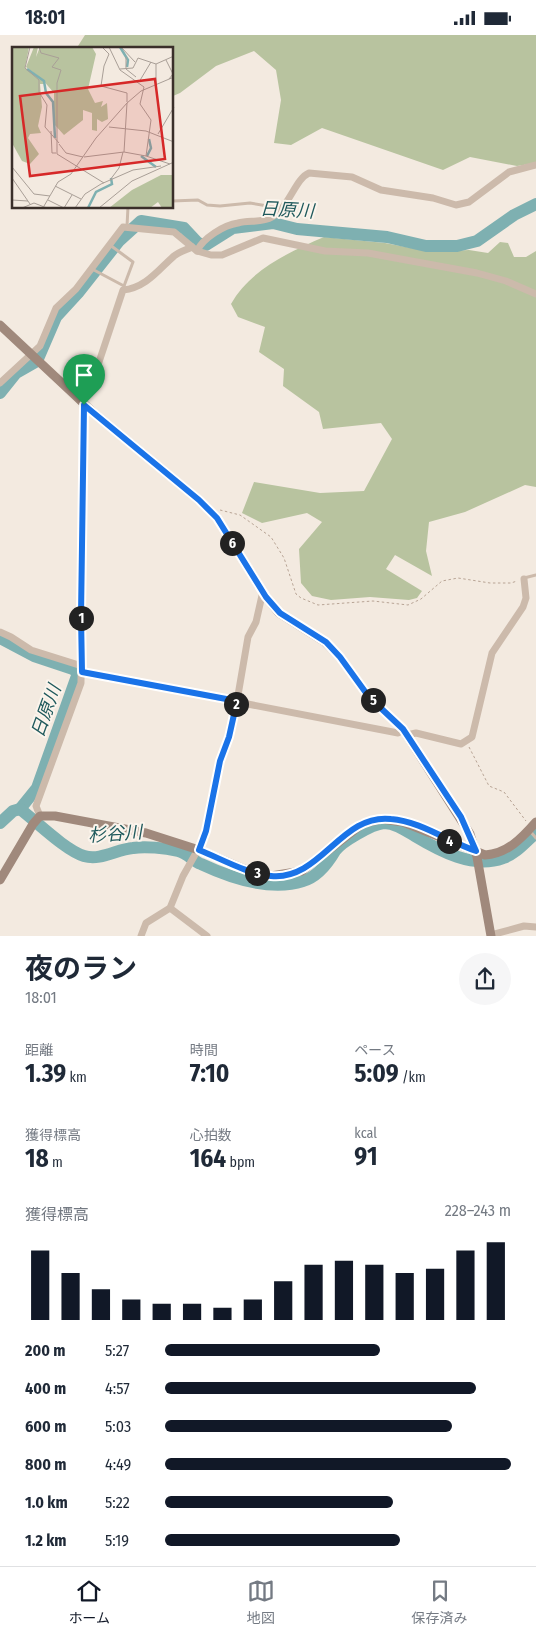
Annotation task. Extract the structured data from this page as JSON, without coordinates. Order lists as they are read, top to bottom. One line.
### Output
{"water":["日原川","杉谷川"],"page":{"status":"18:01","pins":["6","1","5","2","4","3"],"heading":["夜のラン","18:01"],"stats":[["距離","1.39 km"],["時間","7:10"],["ペース","5:09 /km"],["獲得標高","18 m"],["心拍数","164 bpm"],["kcal","91"]],"chart":["獲得標高","228–243 m"],"list":[{"name":"200 m","note":"5:27"},{"name":"400 m","note":"4:57"},{"name":"600 m","note":"5:03"},{"name":"800 m","note":"4:49"},{"name":"1.0 km","note":"5:22"},{"name":"1.2 km","note":"5:19"}],"tabs":["ホーム","地図","保存済み"]}}
